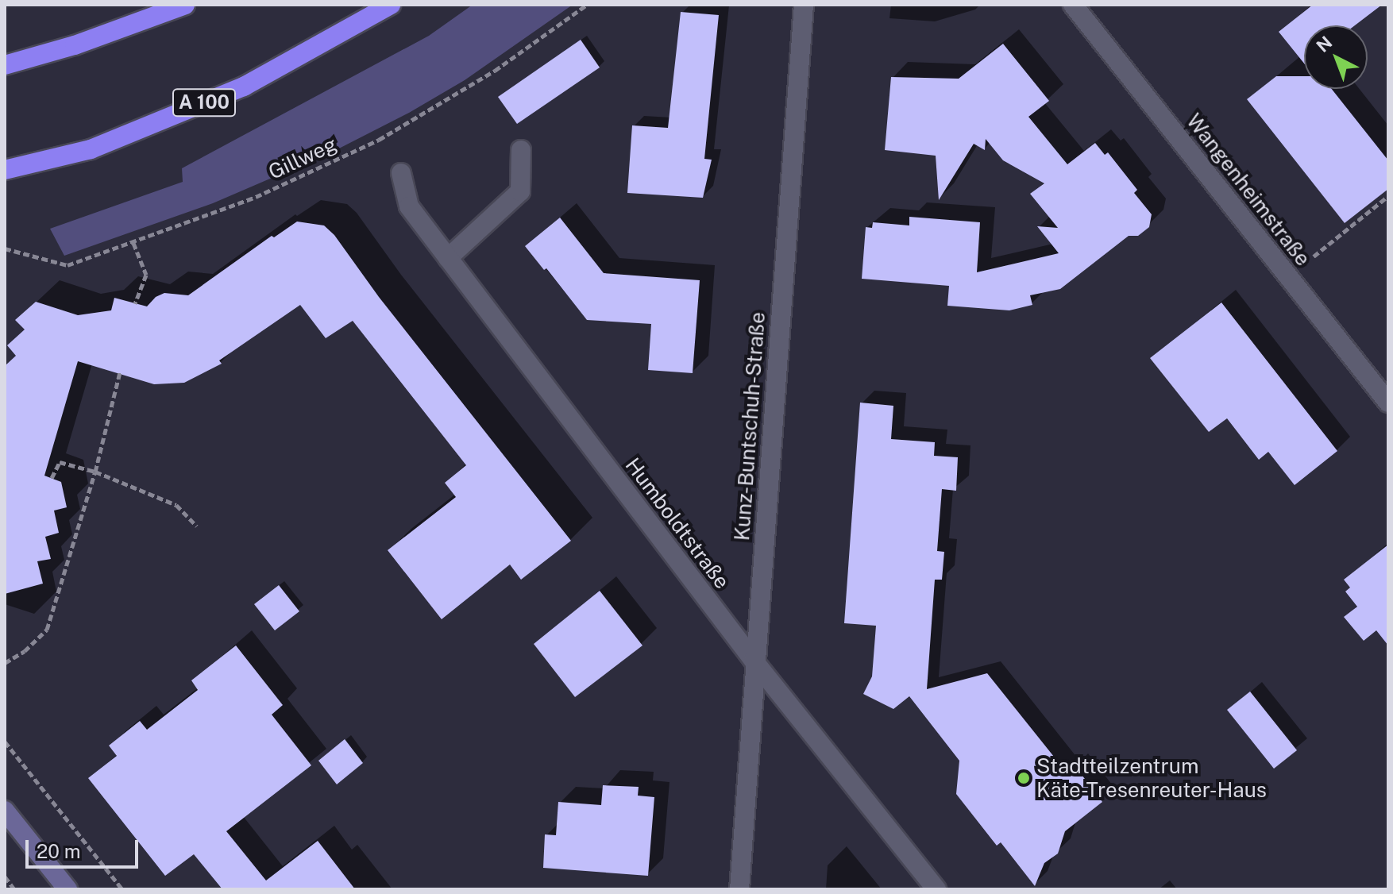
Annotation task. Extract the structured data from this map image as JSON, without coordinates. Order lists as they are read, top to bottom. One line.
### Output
{"streets":{"highway":["A 100"],"street":["Wangenheimstraße","Kunz-Buntschuh-Straße","Humboldtstraße"],"path":["Gillweg"]},"crossings":[["Kunz-Buntschuh-Straße","Humboldtstraße"]],"places":["Stadtteilzentrum Käte-Tresenreuter-Haus"],"scale_bar":"20 m","north":"top left"}
